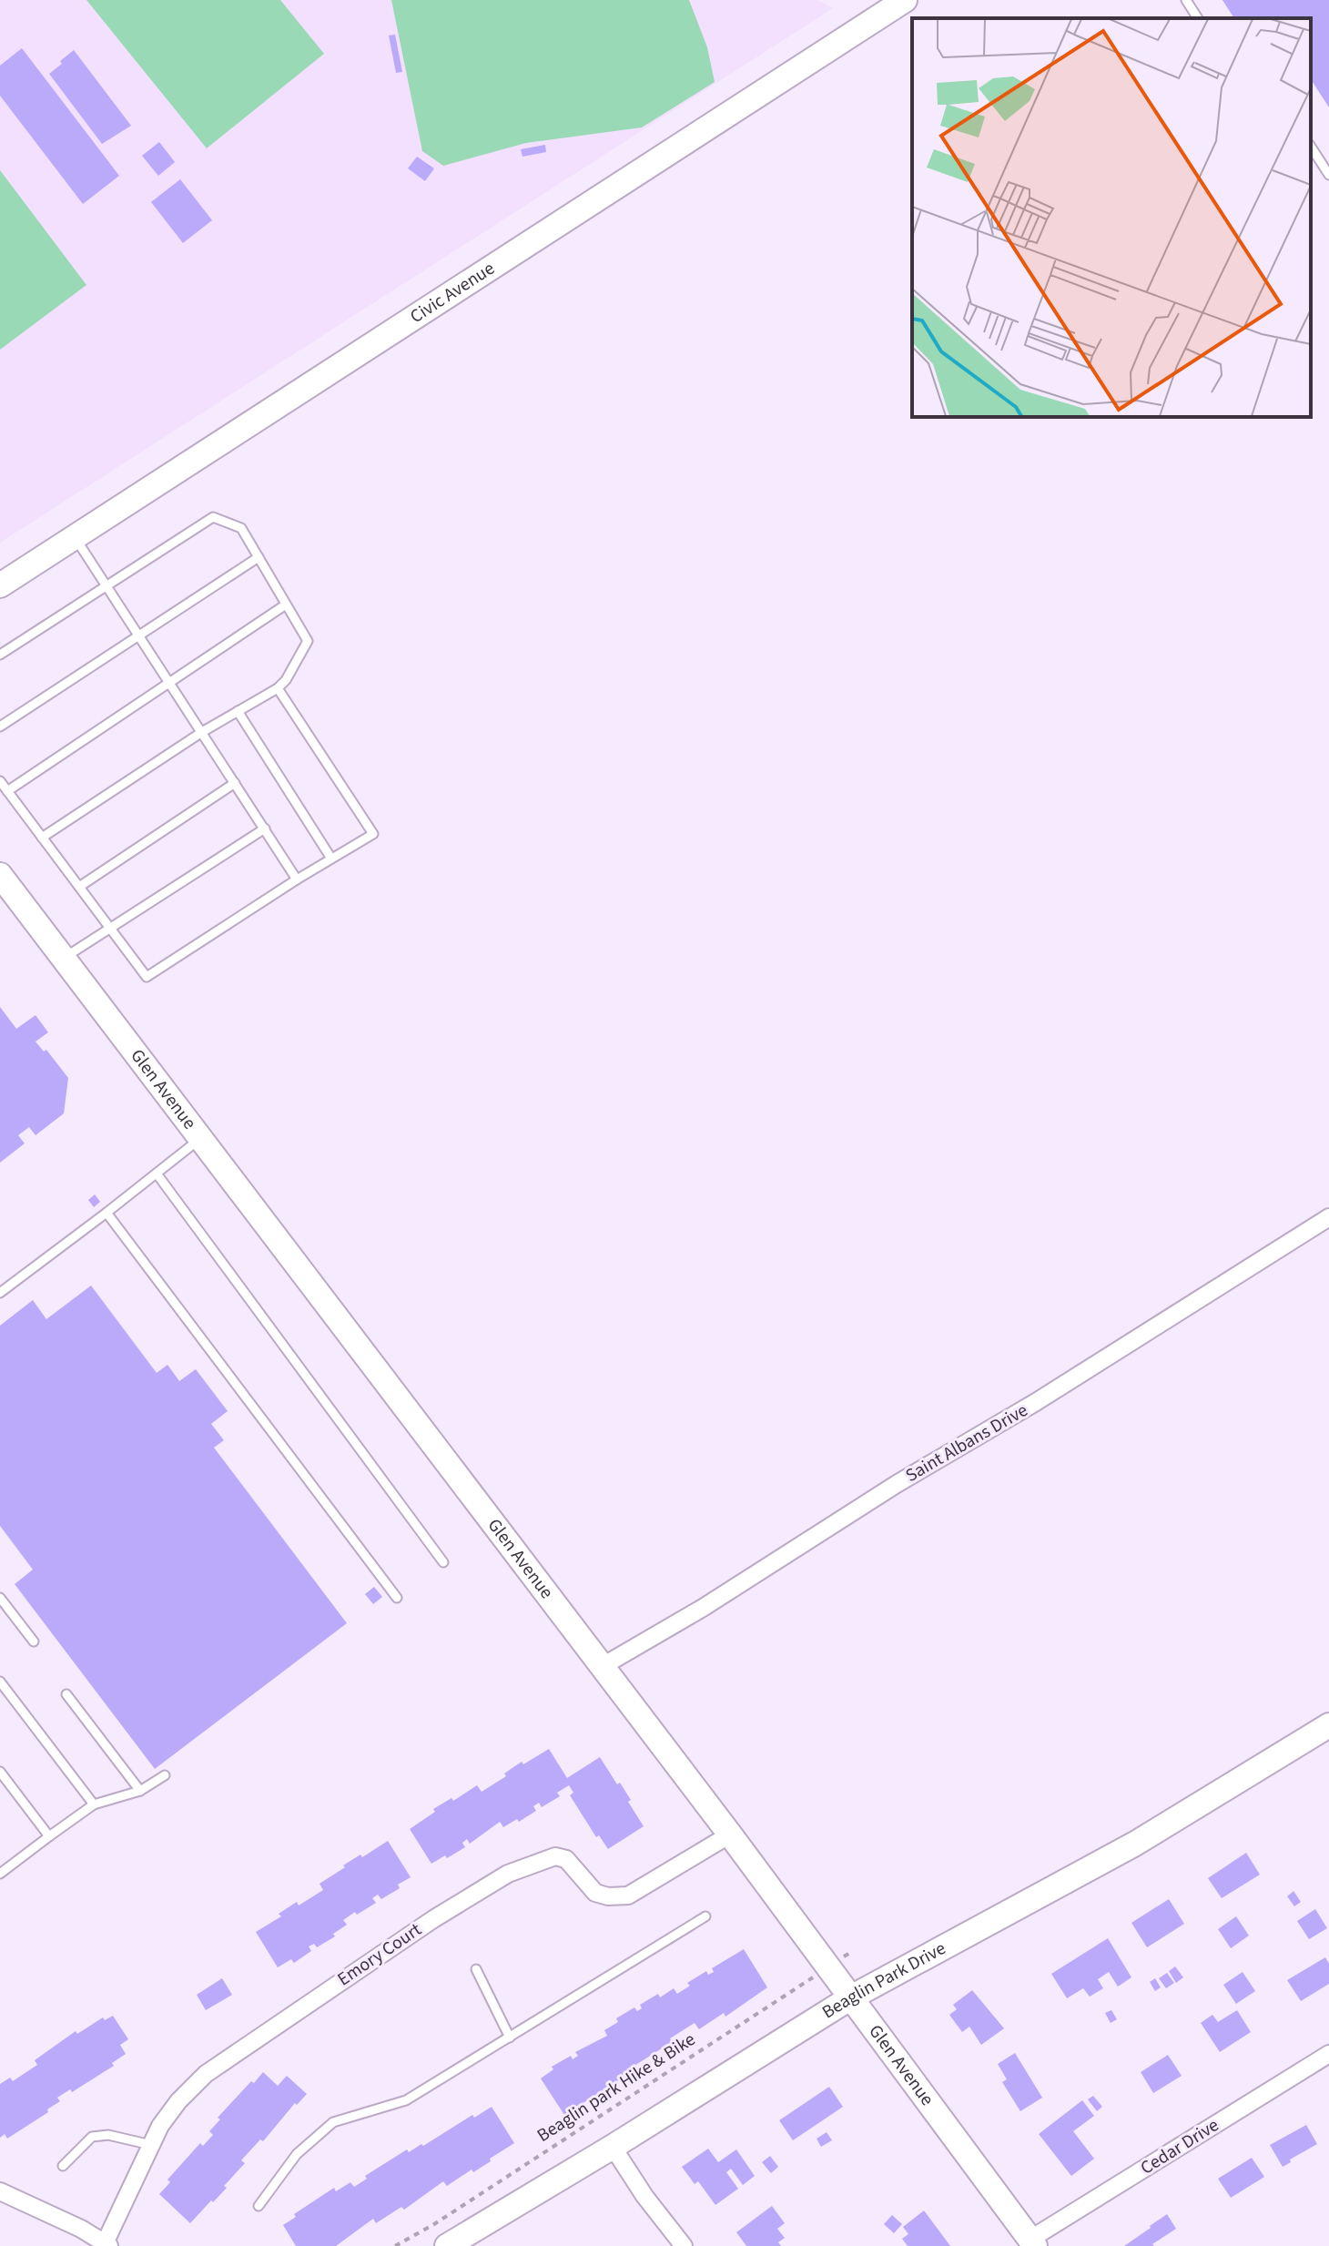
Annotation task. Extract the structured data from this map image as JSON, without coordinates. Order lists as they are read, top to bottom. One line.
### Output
{"streets":{"street":["Civic Avenue","Glen Avenue","Saint Albans Drive","Emory Court","Beaglin Park Drive","Cedar Drive"],"path":["Beaglin park Hike & Bike"]},"crossings":[["Glen Avenue","Saint Albans Drive"],["Glen Avenue","Emory Court"],["Glen Avenue","Beaglin Park Drive"],["Glen Avenue","Beaglin park Hike & Bike"],["Glen Avenue","Cedar Drive"]]}
